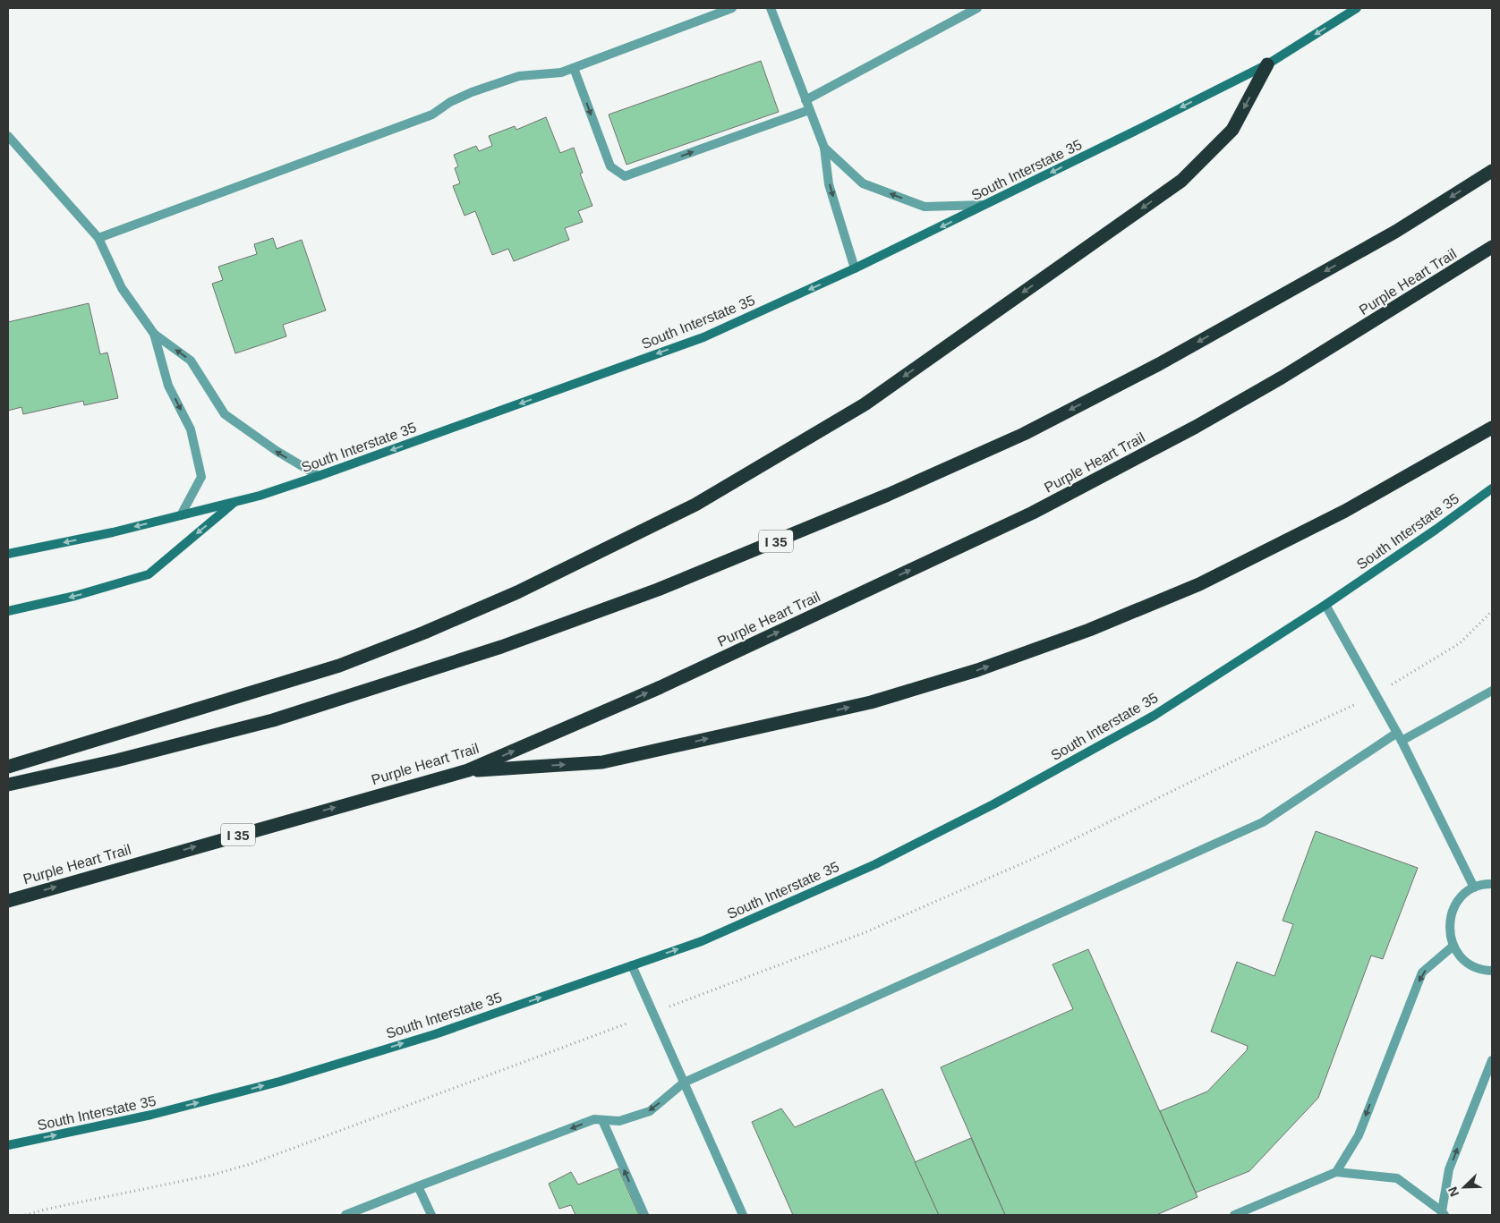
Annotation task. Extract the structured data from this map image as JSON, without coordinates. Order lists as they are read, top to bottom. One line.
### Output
{"streets":{"highway":["Purple Heart Trail","I 35"],"main road":["South Interstate 35"]},"north":"bottom left"}
